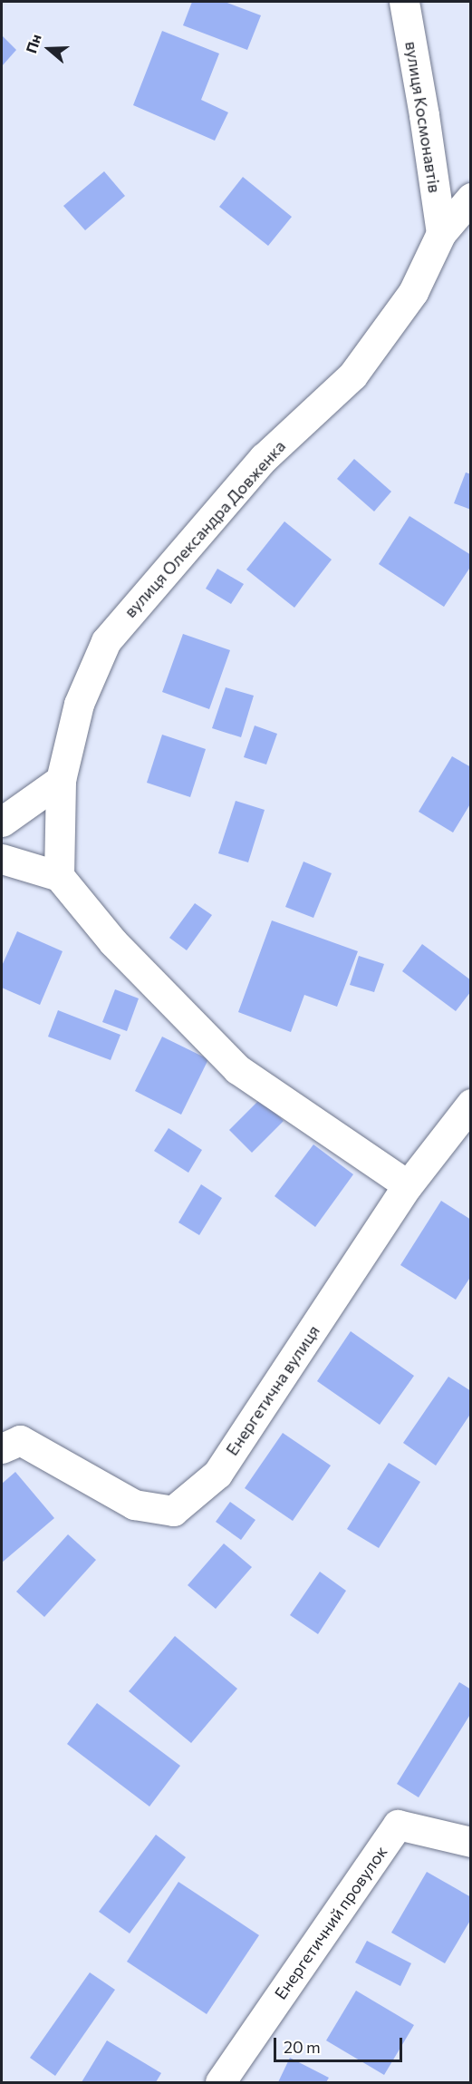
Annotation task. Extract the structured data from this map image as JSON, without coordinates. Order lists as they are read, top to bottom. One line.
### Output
{"streets":{"street":["вулиця Космонавтів","вулиця Олександра Довженка","Енергетична вулиця","Енергетичний провулок"]},"crossings":[["вулиця Космонавтів","вулиця Олександра Довженка"]],"scale_bar":"20 m","north":"left"}
